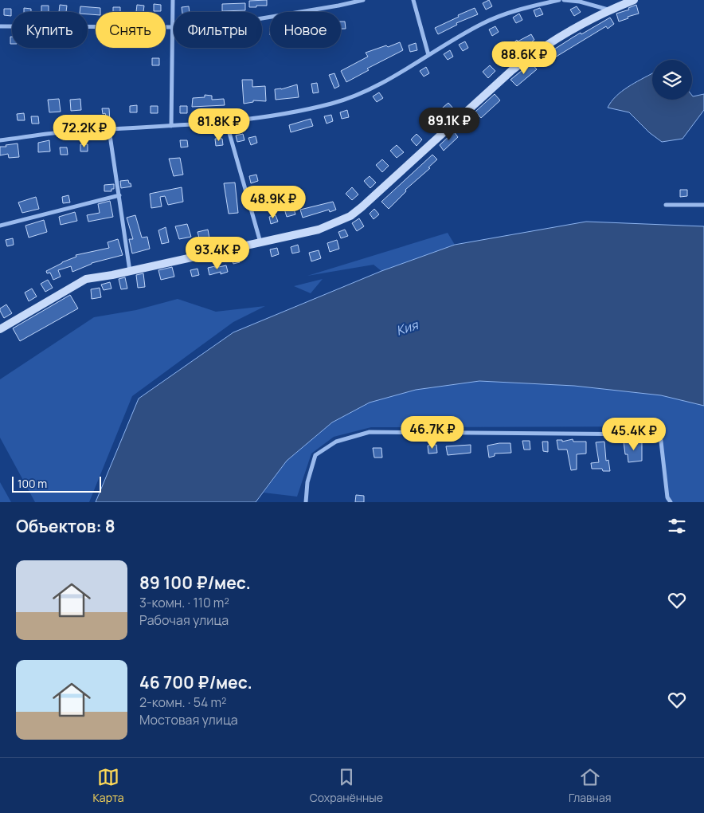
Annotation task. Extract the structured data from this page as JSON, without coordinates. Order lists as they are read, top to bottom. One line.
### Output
{"water":["Кия"],"scale_bar":"100 m","page":{"chip":["Купить","Снять","Фильтры","Новое"],"price":["88.6K ₽","89.1K ₽","81.8K ₽","72.2K ₽","48.9K ₽","93.4K ₽","46.7K ₽","45.4K ₽"],"scale":"100 m","heading":"Объектов: 8","list":[{"name":"89 100 ₽/мес.","note":"3-комн. · 110 m² · Рабочая улица"},{"name":"46 700 ₽/мес.","note":"2-комн. · 54 m² · Мостовая улица"}],"tabs":["Карта","Сохранённые","Главная"]}}
